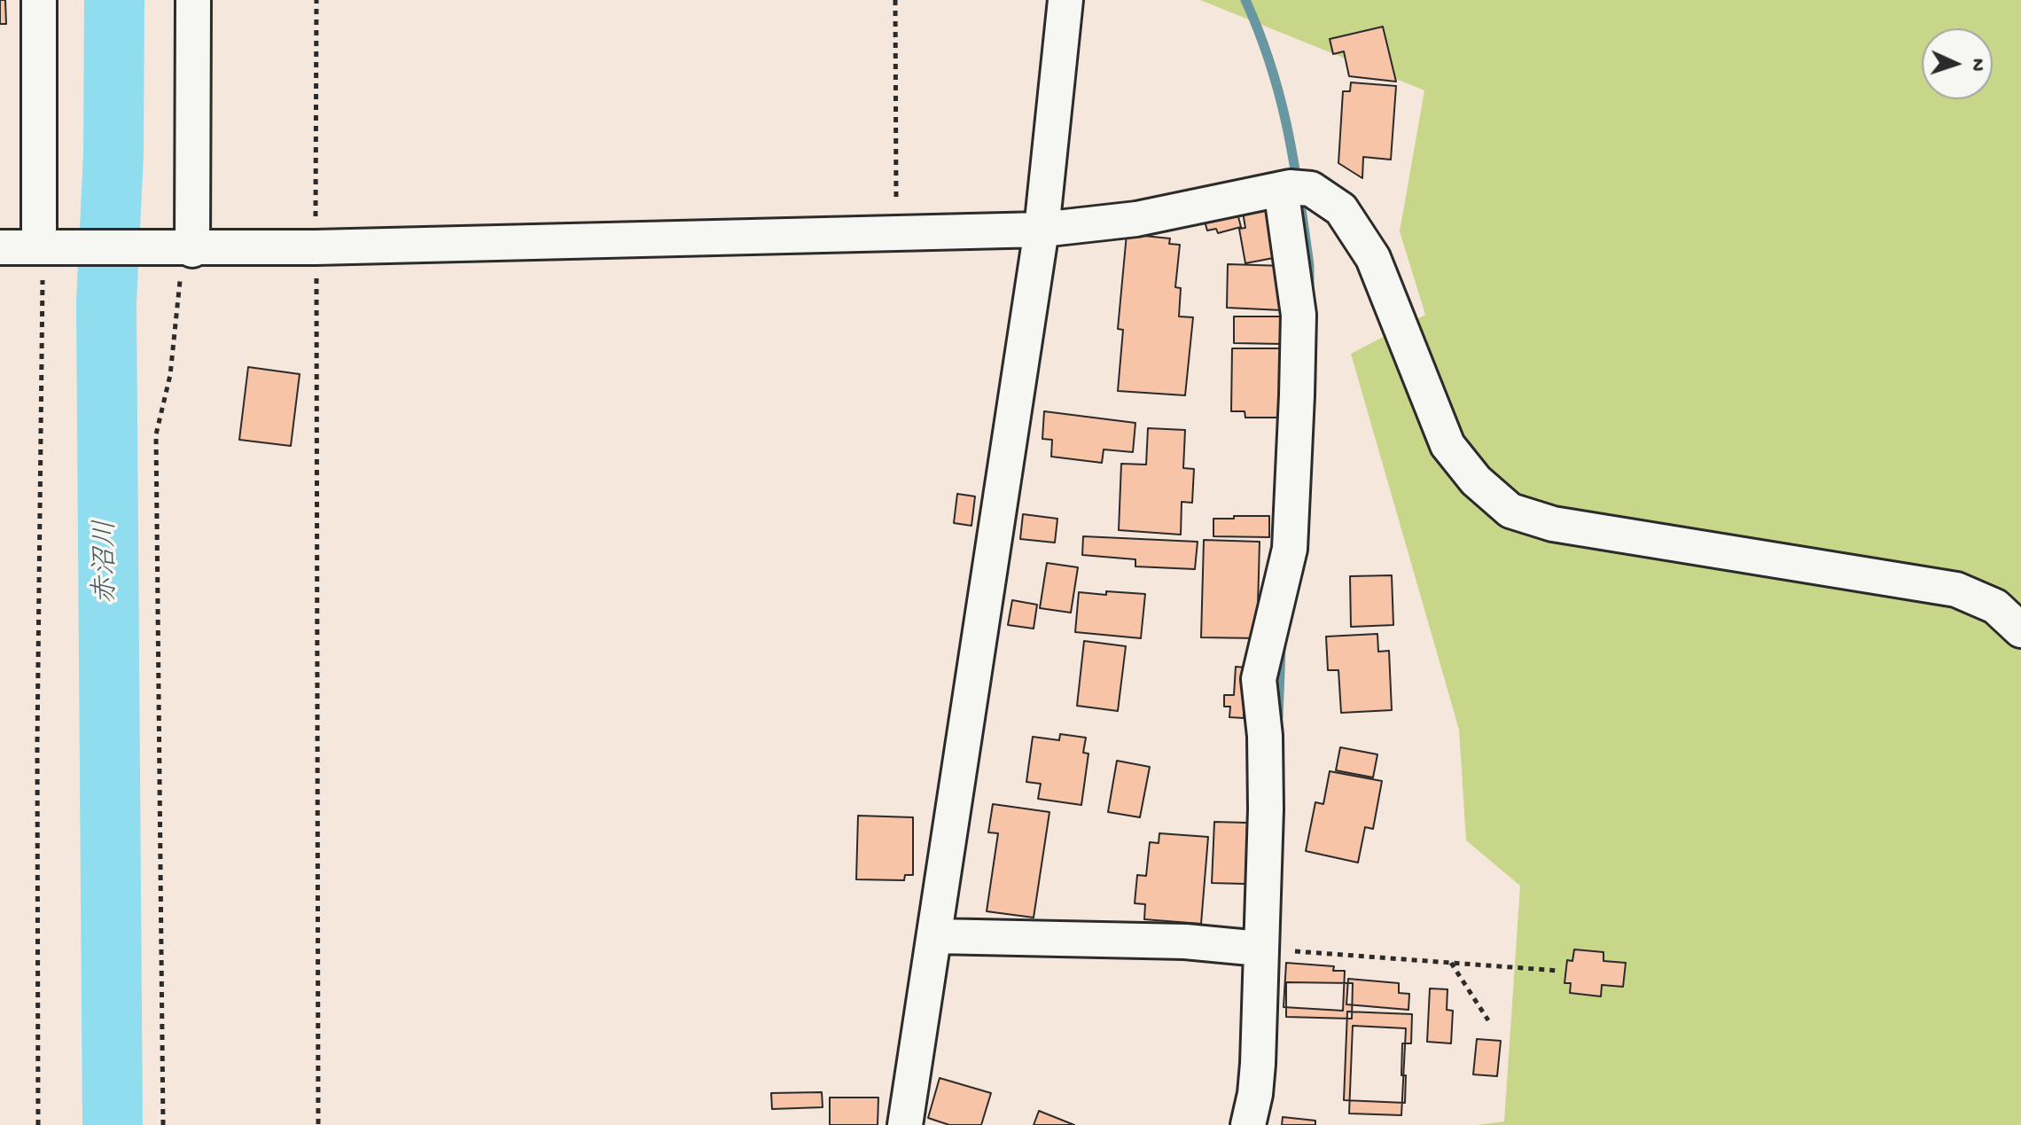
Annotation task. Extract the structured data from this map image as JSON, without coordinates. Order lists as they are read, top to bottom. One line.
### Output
{"water":["赤沼川"],"north":"right"}
